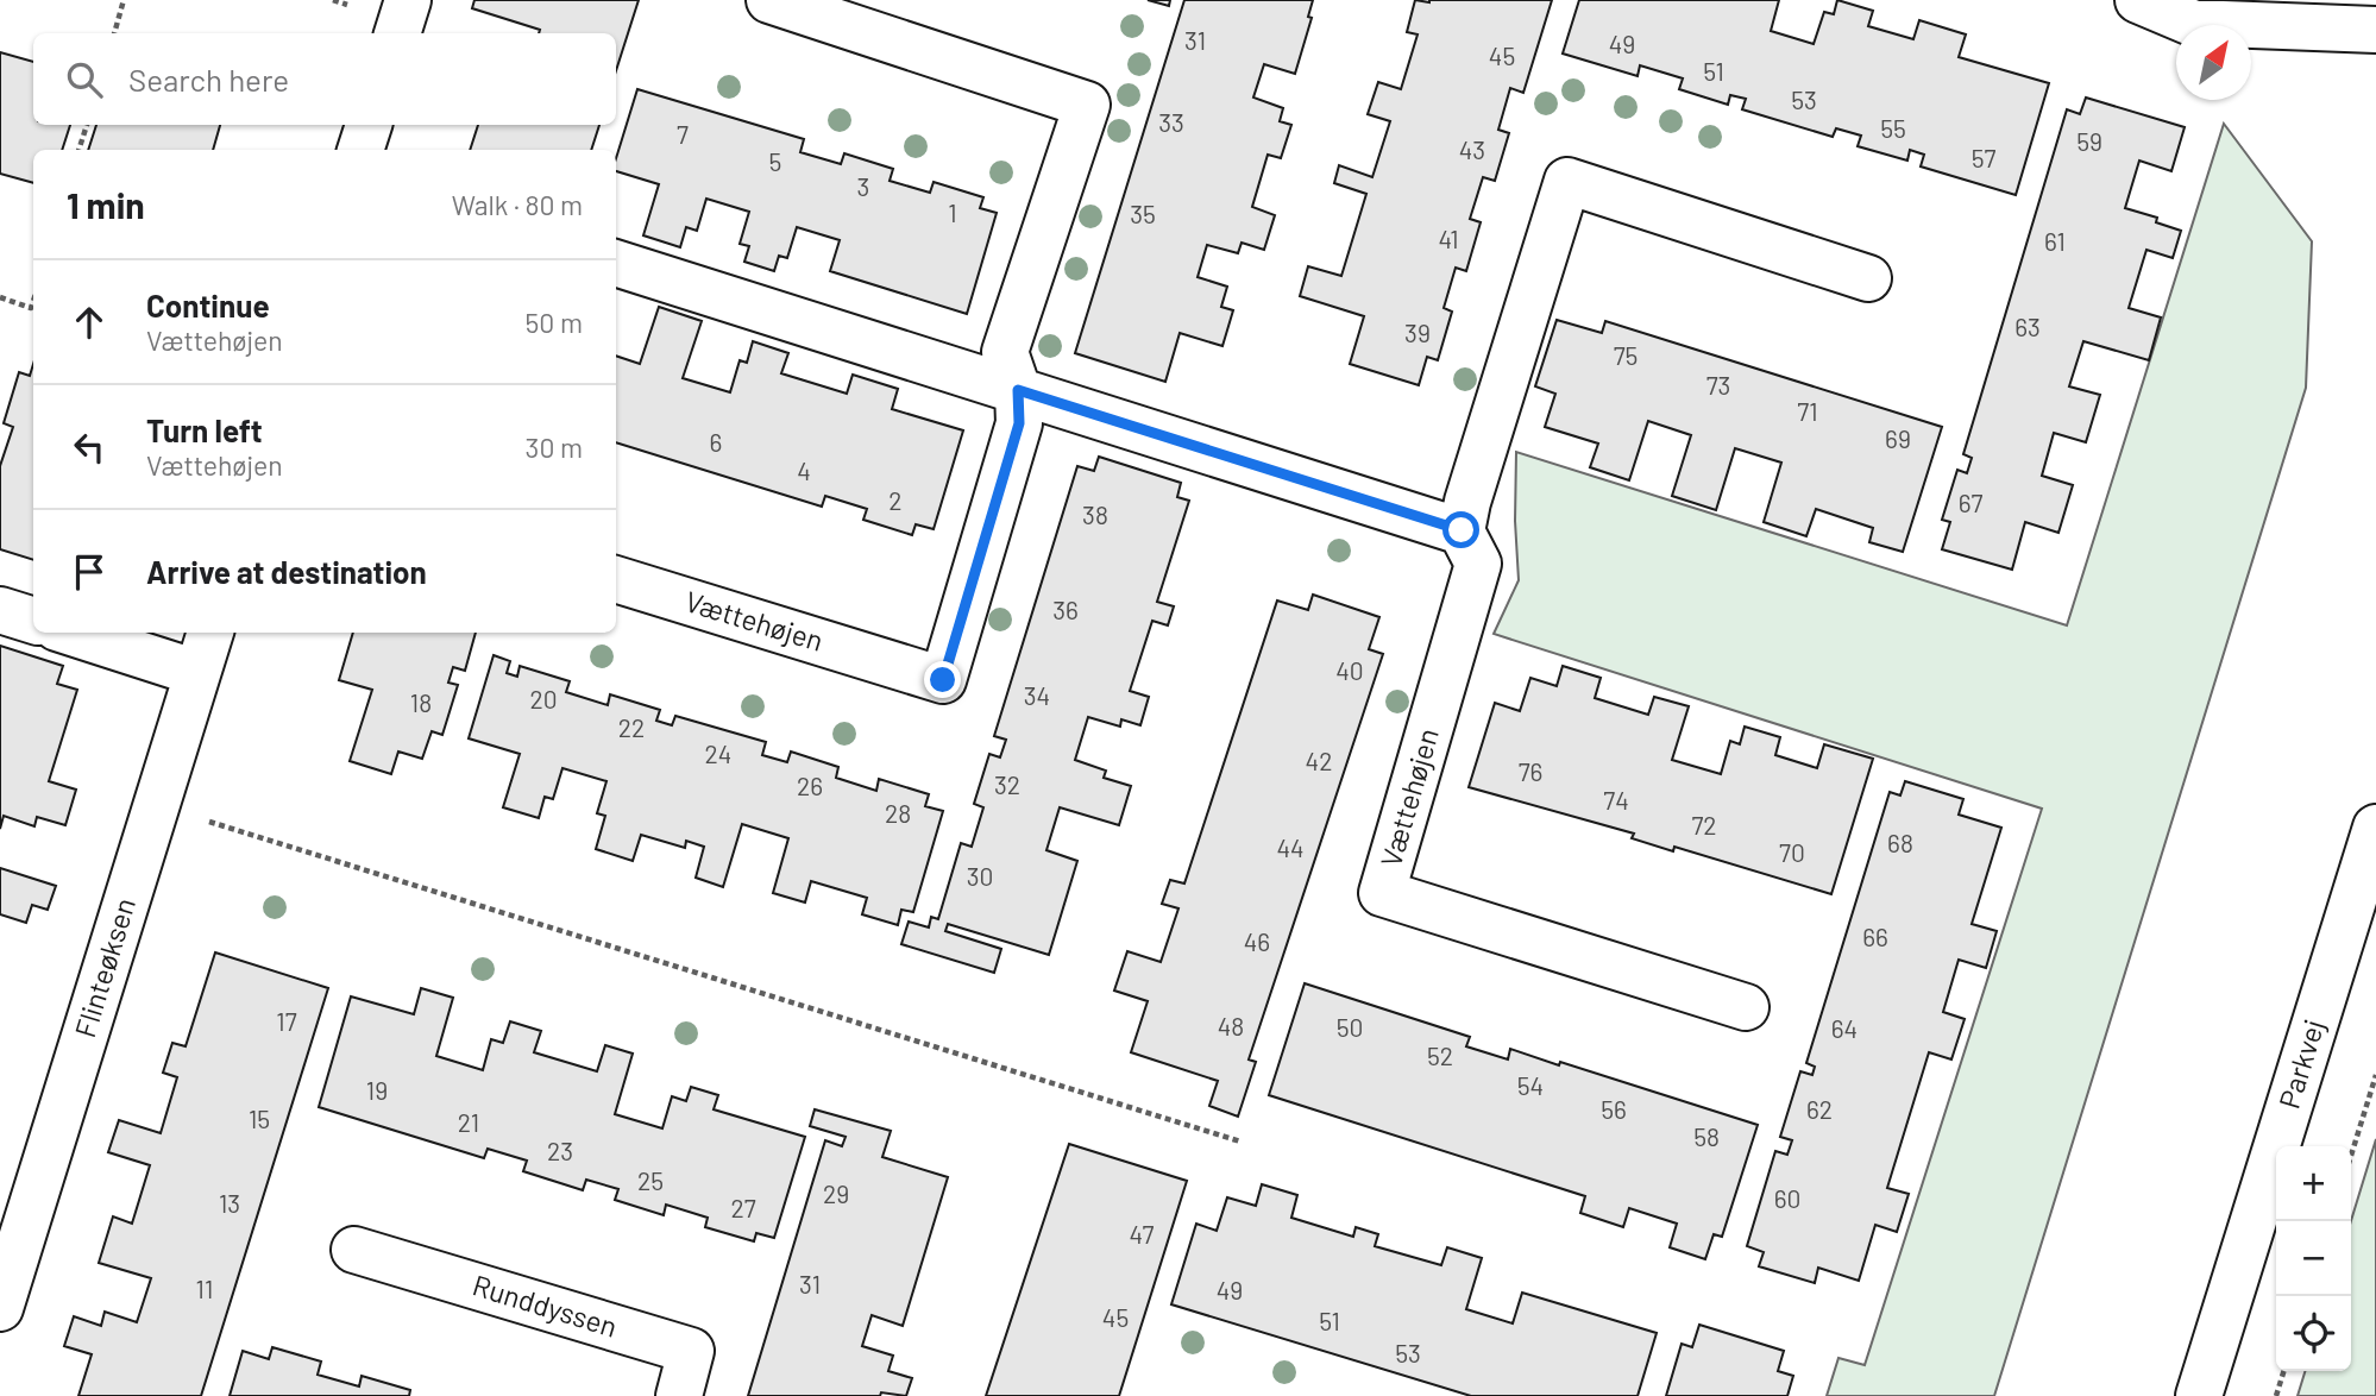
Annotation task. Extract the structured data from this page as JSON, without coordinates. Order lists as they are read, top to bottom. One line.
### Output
{"streets":{"street":["Vættehøjen","Flinteøksen","Parkvej","Runddyssen"]},"house_numbers":["31","49","45","51","53","33","55","7","59","43","57","5","3","1","35","41","61","63","39","75","73","71","69","6","4","2","67","38","36","40","34","20","18","22","24","42","76","32","26","74","28","72","68","44","70","30","66","46","17","48","50","64","52","54","19","56","62","15","21","58","23","25","29","60","13","27","47","31","11","49","45","51","53"],"north":"top right","page":{"search":"Search here","heading":["1 min","Walk · 80 m"],"list":[["Continue","Vættehøjen","50 m"],["Turn left","Vættehøjen","30 m"],"Arrive at destination"],"map_buttons":["+","−"]}}
